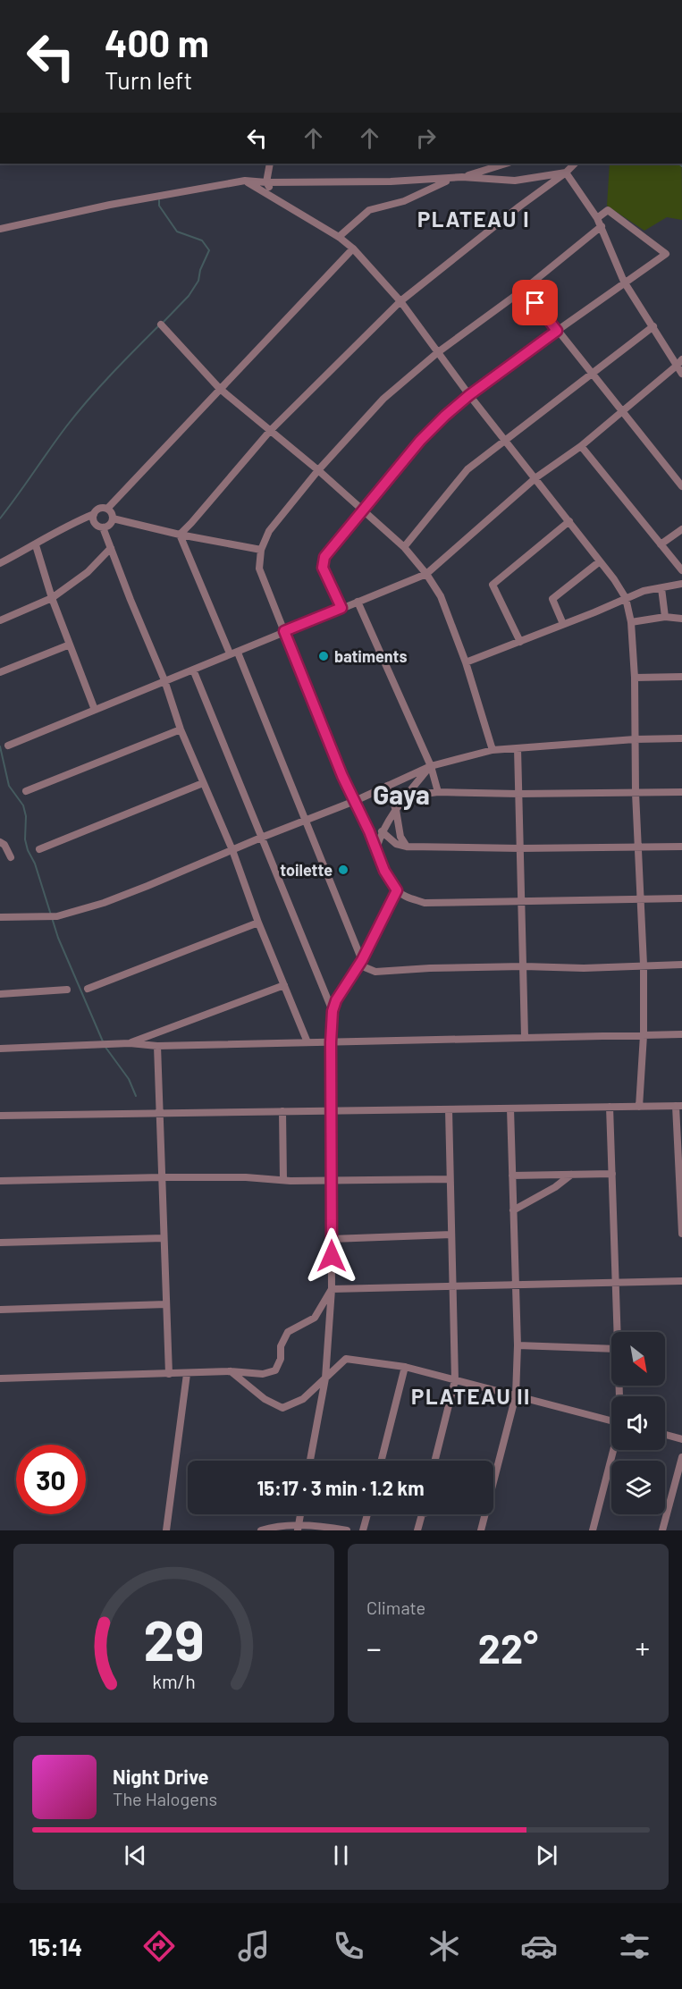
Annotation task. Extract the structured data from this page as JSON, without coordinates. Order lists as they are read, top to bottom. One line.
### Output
{"districts":["PLATEAU I","Gaya","PLATEAU II"],"places":["batiments","toilette"],"north":"bottom right","page":{"turn":["400 m","Turn left"],"limit":"30","trip":"15:17 · 3 min · 1.2 km","tile":"Climate","heat":["−","22°","+"],"song":["Night Drive","The Halogens"],"tabs":"15:14","gauge":["29","km/h"]}}
